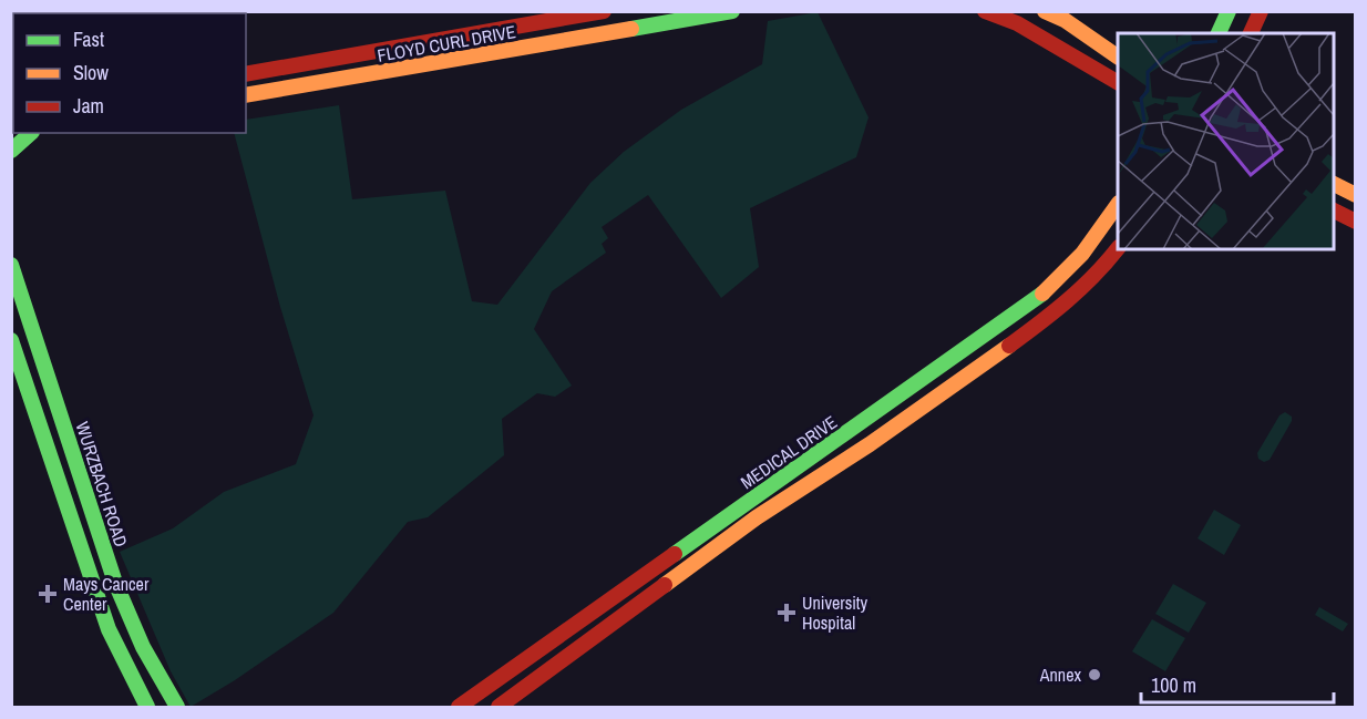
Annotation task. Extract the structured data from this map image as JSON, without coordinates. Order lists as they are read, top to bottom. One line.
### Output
{"streets":{"street":["FLOYD CURL DRIVE","MEDICAL DRIVE","WURZBACH ROAD"]},"places":{"health":["Mays Cancer Center","University Hospital"],"other":["Annex"]},"legend":["Fast","Slow","Jam"],"scale_bar":"100 m"}
